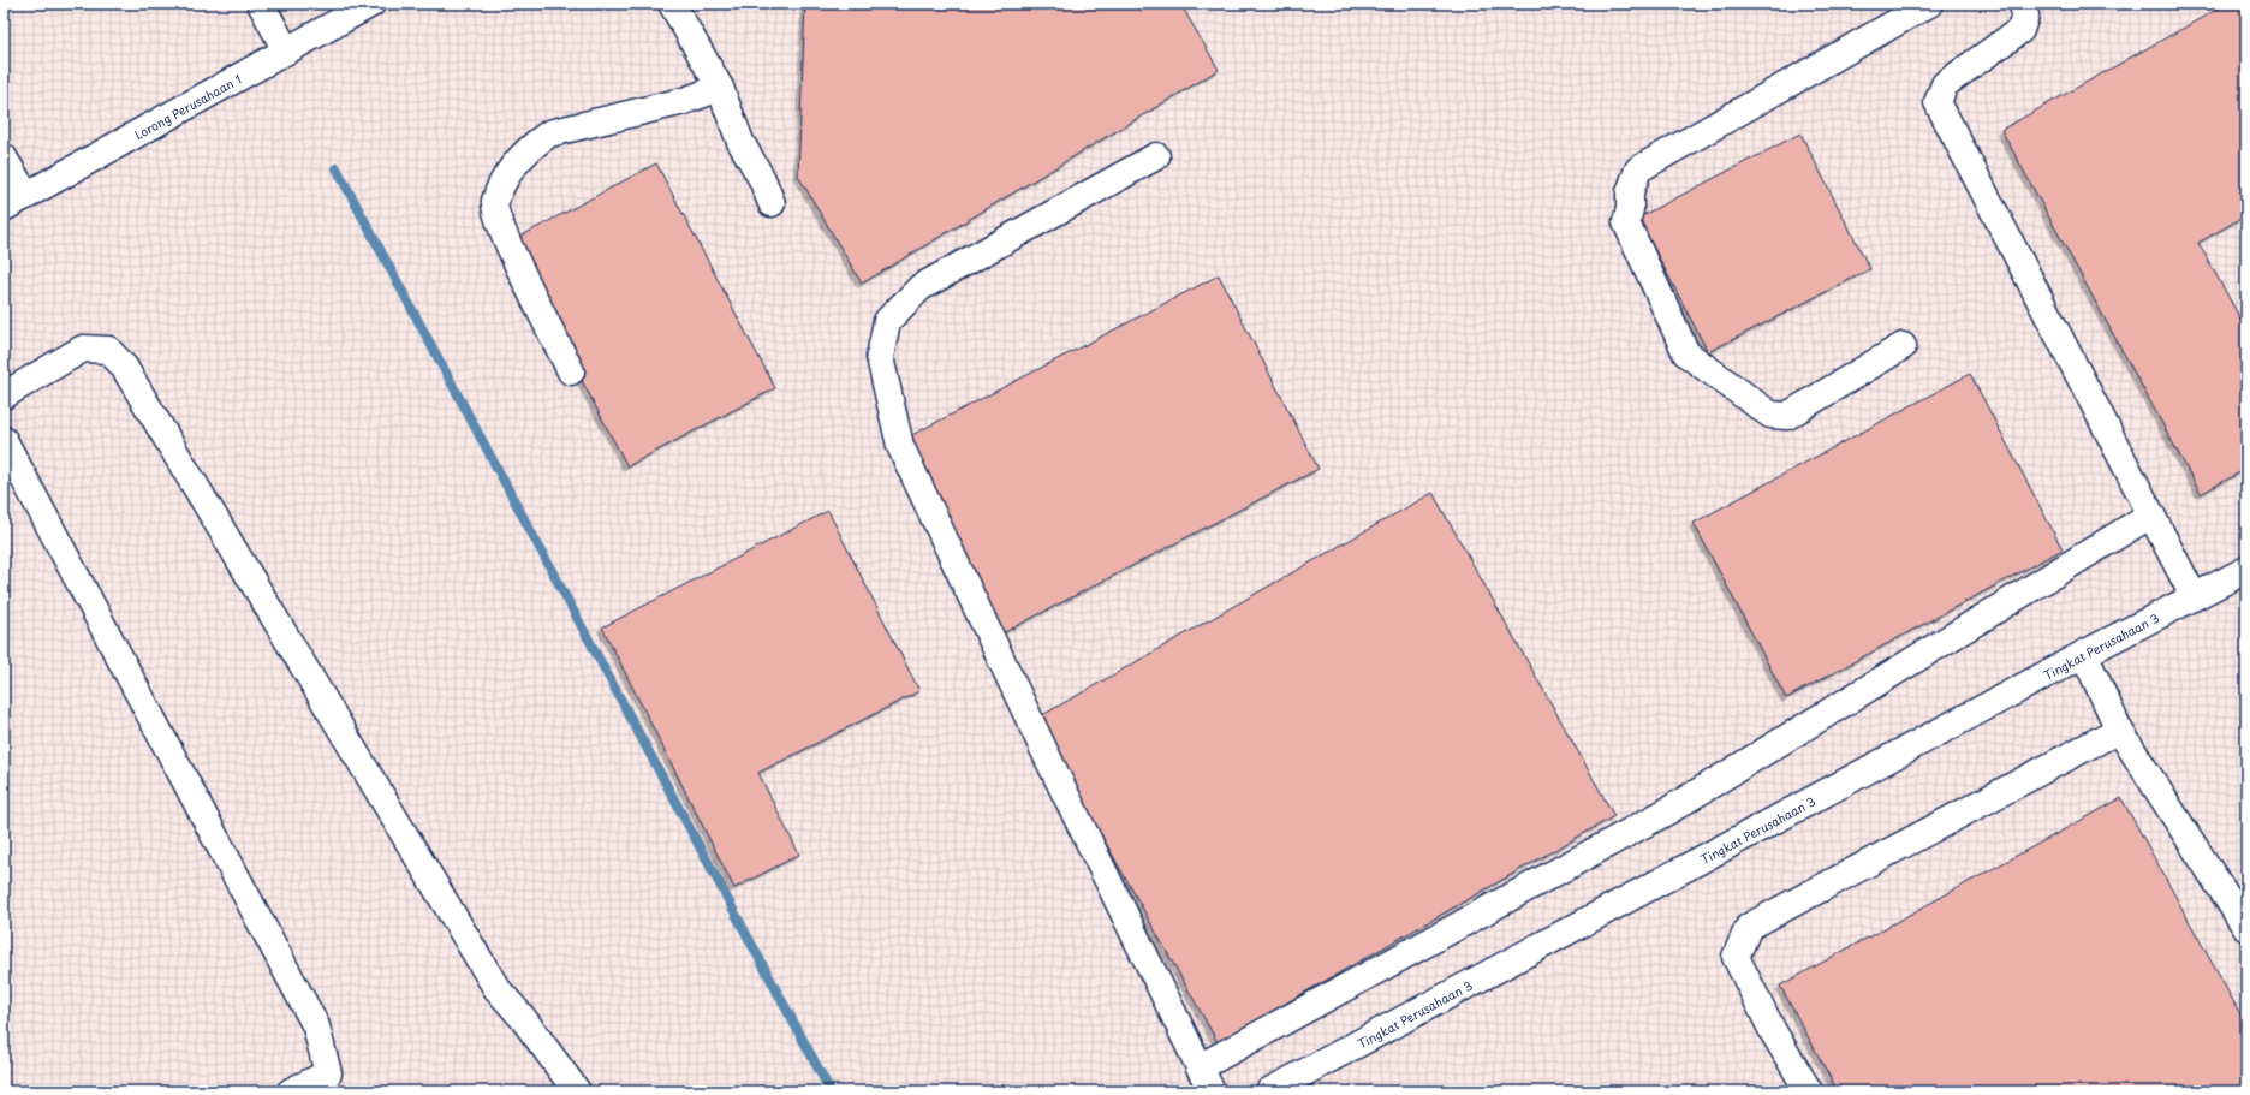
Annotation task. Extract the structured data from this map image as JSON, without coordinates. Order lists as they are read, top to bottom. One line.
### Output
{"streets":{"street":["Lorong Perusahaan 1","Tingkat Perusahaan 3"]}}
